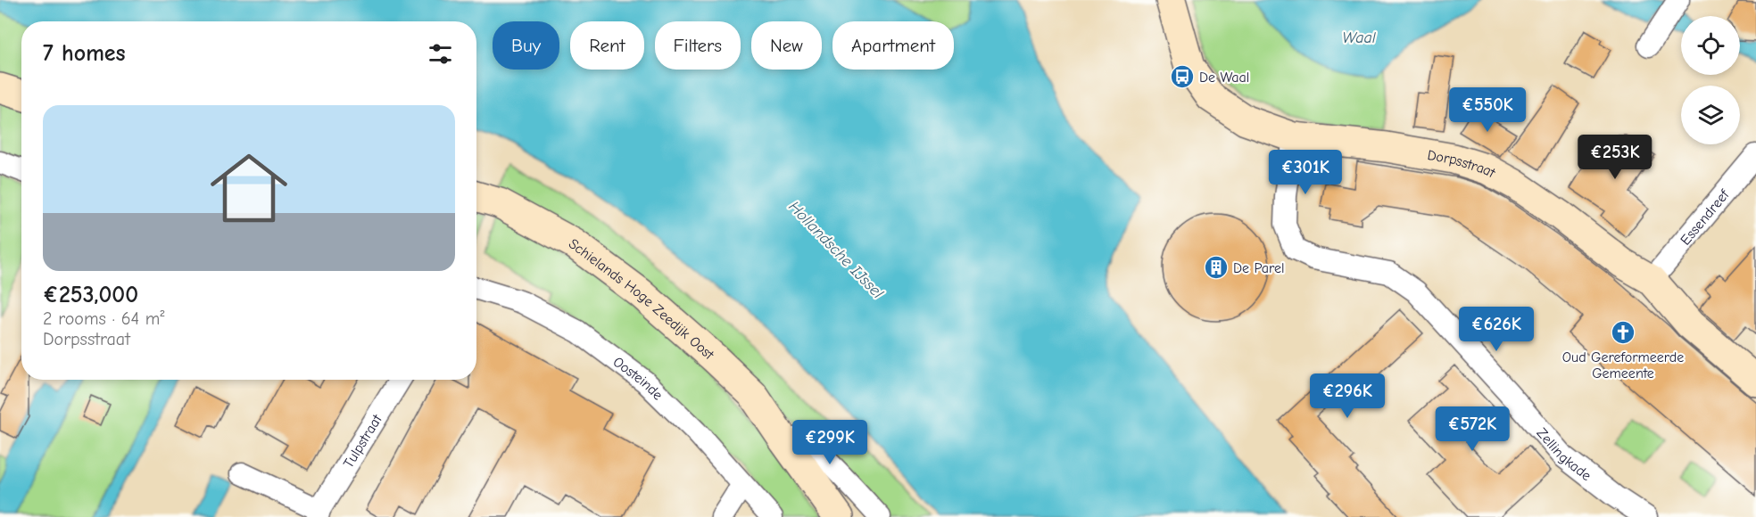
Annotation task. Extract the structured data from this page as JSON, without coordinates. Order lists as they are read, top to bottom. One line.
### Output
{"streets":{"street":["Dorpsstraat","Essendreef","Schielands Hoge Zeedijk Oost","Oosteinde","Tulpstraat","Zellingkade"]},"crossings":[["Dorpsstraat","Essendreef"],["Dorpsstraat","Zellingkade"]],"water":["Waal","Hollandsche IJssel"],"places":{"bus stop":["De Waal"],"building":["De Parel"],"church":["Oud Gereformeerde Gemeente"]},"page":{"chip":["Buy","Rent","Filters","New","Apartment"],"heading":"7 homes","list":[{"name":"€253,000","note":"2 rooms · 64 m² · Dorpsstraat"}],"price":["€550K","€253K","€301K","€626K","€296K","€572K","€299K"]}}
